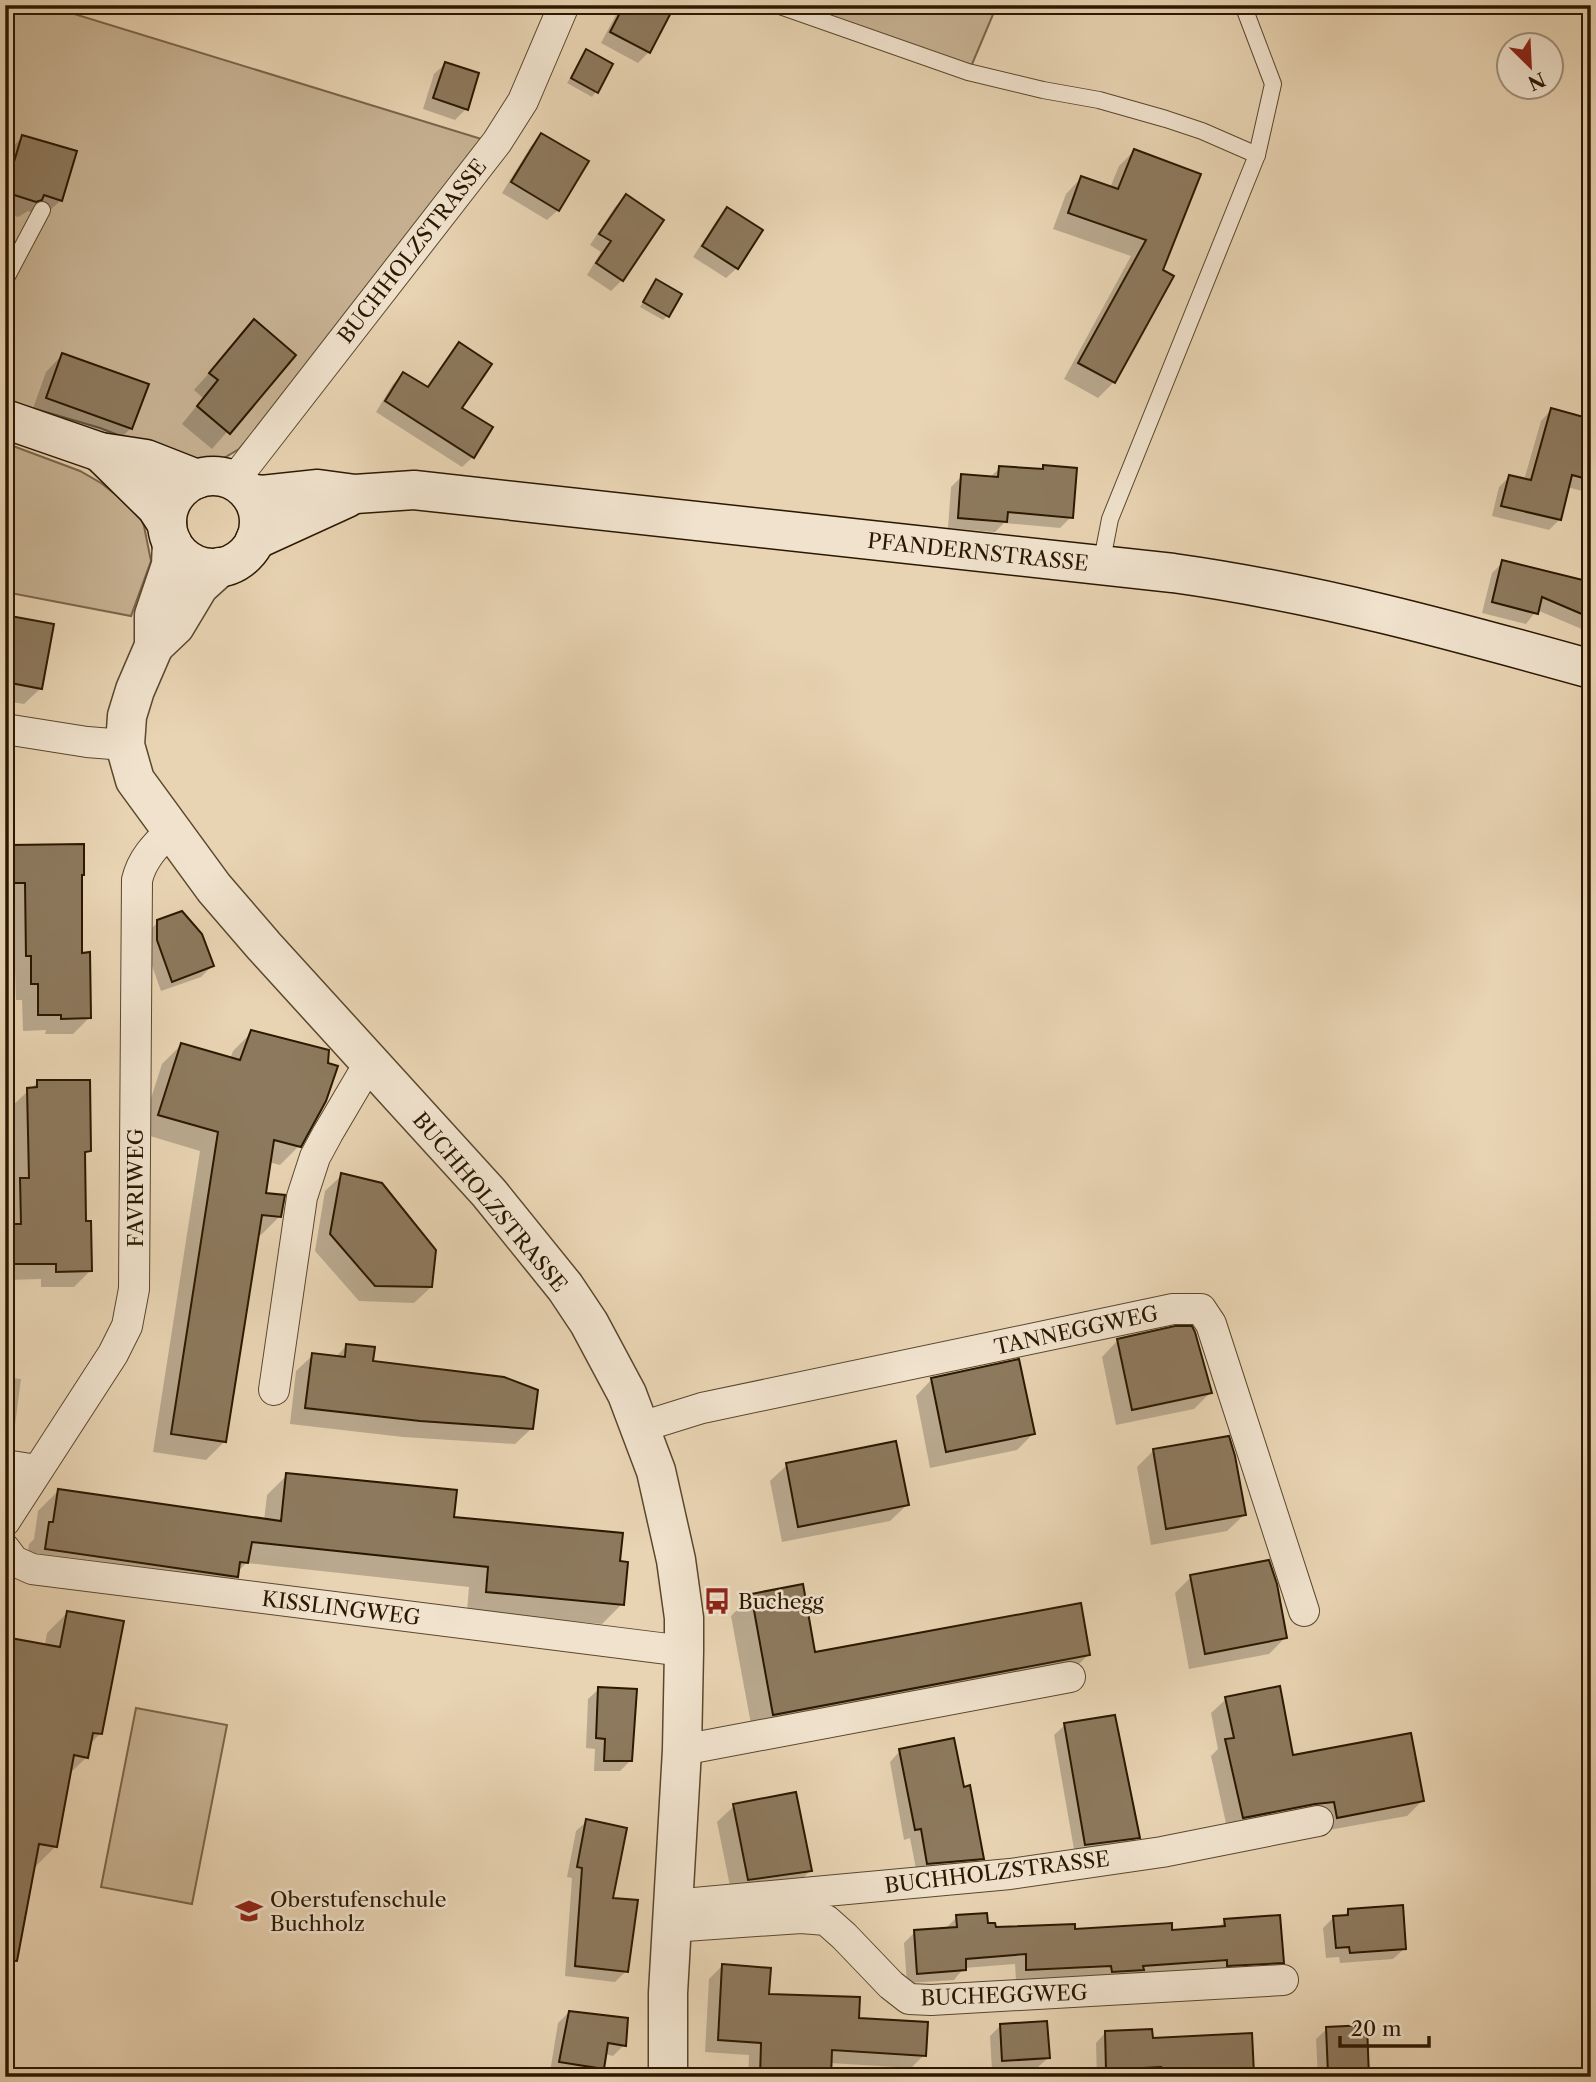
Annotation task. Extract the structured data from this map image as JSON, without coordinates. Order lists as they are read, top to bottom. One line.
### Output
{"streets":{"main road":["BUCHHOLZSTRASSE","PFANDERNSTRASSE"],"street":["FAVRIWEG","TANNEGGWEG","KISSLINGWEG","BUCHEGGWEG"]},"crossings":[["BUCHHOLZSTRASSE","PFANDERNSTRASSE"],["BUCHHOLZSTRASSE","FAVRIWEG"],["BUCHHOLZSTRASSE","TANNEGGWEG"],["BUCHHOLZSTRASSE","KISSLINGWEG"],["BUCHHOLZSTRASSE","BUCHEGGWEG"]],"places":{"bus stop":["Buchegg"],"school or university":["Oberstufenschule Buchholz"]},"scale_bar":"20 m","north":"bottom right"}
